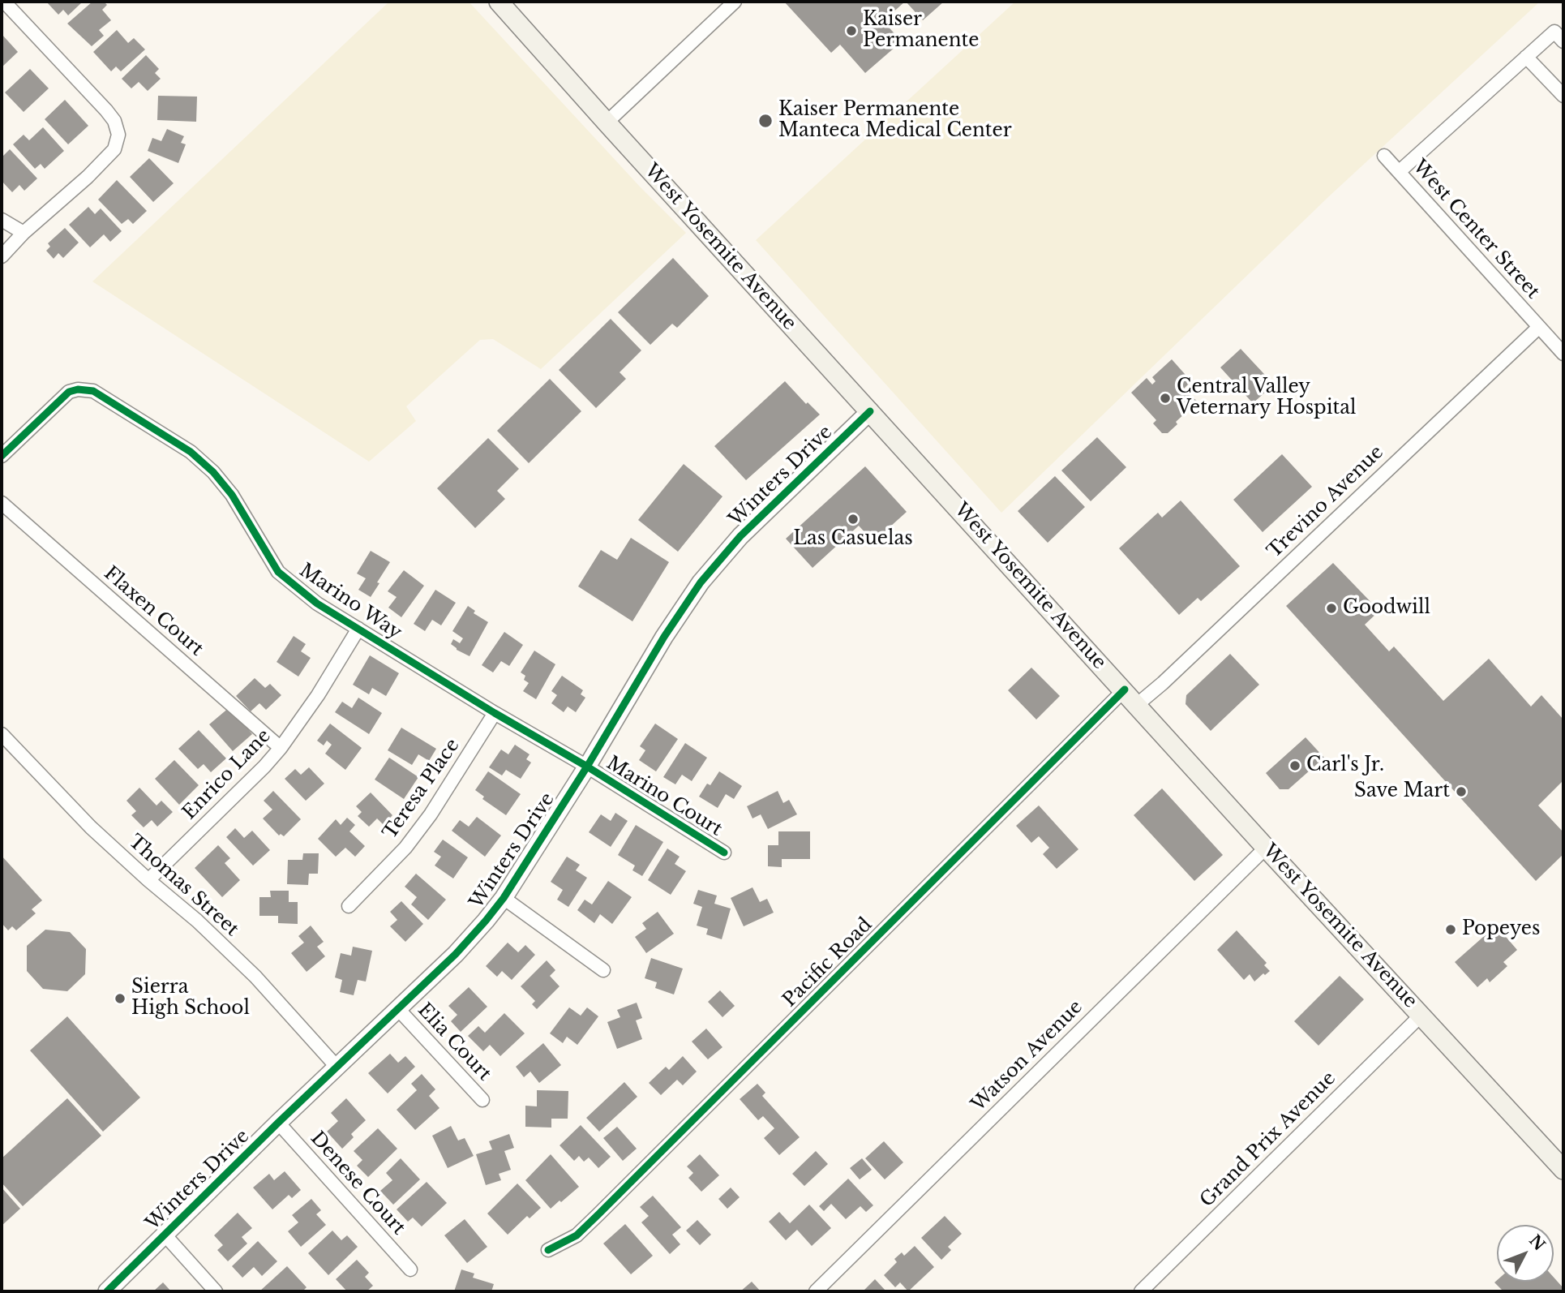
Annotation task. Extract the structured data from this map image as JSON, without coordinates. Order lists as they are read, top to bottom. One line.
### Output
{"streets":{"main road":["West Yosemite Avenue"],"street":["West Center Street","Winters Drive","Trevino Avenue","Marino Way","Flaxen Court","Enrico Lane","Teresa Place","Marino Court","Thomas Street","Pacific Road","Elia Court","Watson Avenue","Grand Prix Avenue","Denese Court"]},"crossings":[["West Center Street","Trevino Avenue"],["West Yosemite Avenue","Winters Drive"],["West Yosemite Avenue","Trevino Avenue"],["West Yosemite Avenue","Pacific Road"],["West Yosemite Avenue","Watson Avenue"],["West Yosemite Avenue","Grand Prix Avenue"],["Winters Drive","Marino Way"],["Winters Drive","Marino Court"],["Winters Drive","Thomas Street"],["Winters Drive","Elia Court"],["Winters Drive","Denese Court"],["Marino Way","Enrico Lane"],["Marino Way","Teresa Place"],["Marino Way","Marino Court"],["Flaxen Court","Enrico Lane"],["Enrico Lane","Thomas Street"]],"places":["Kaiser Permanente","Kaiser Permanente Manteca Medical Center","Central Valley Veternary Hospital","Las Casuelas","Goodwill","Carl's Jr.","Save Mart","Popeyes","Sierra High School"],"north":"top right"}
